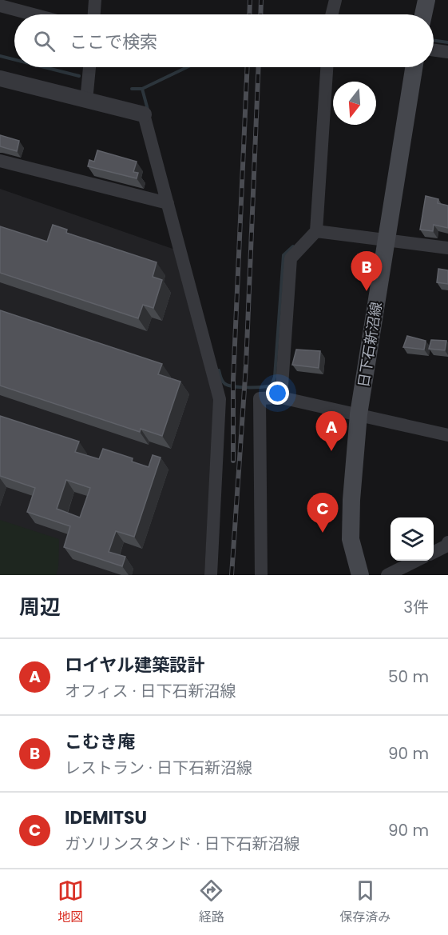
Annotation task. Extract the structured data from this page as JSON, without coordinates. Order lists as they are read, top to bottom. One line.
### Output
{"streets":{"main road":["日下石新沼線"]},"north":"bottom","page":{"search":"ここで検索","pins":["B","A","C"],"heading":["周辺","3件"],"list":[{"mark":"A","name":"ロイヤル建築設計","note":"オフィス · 日下石新沼線","value":"50 m"},{"mark":"B","name":"こむき庵","note":"レストラン · 日下石新沼線","value":"90 m"},{"mark":"C","name":"IDEMITSU","note":"ガソリンスタンド · 日下石新沼線","value":"90 m"}],"nav":["地図","経路","保存済み"]}}
